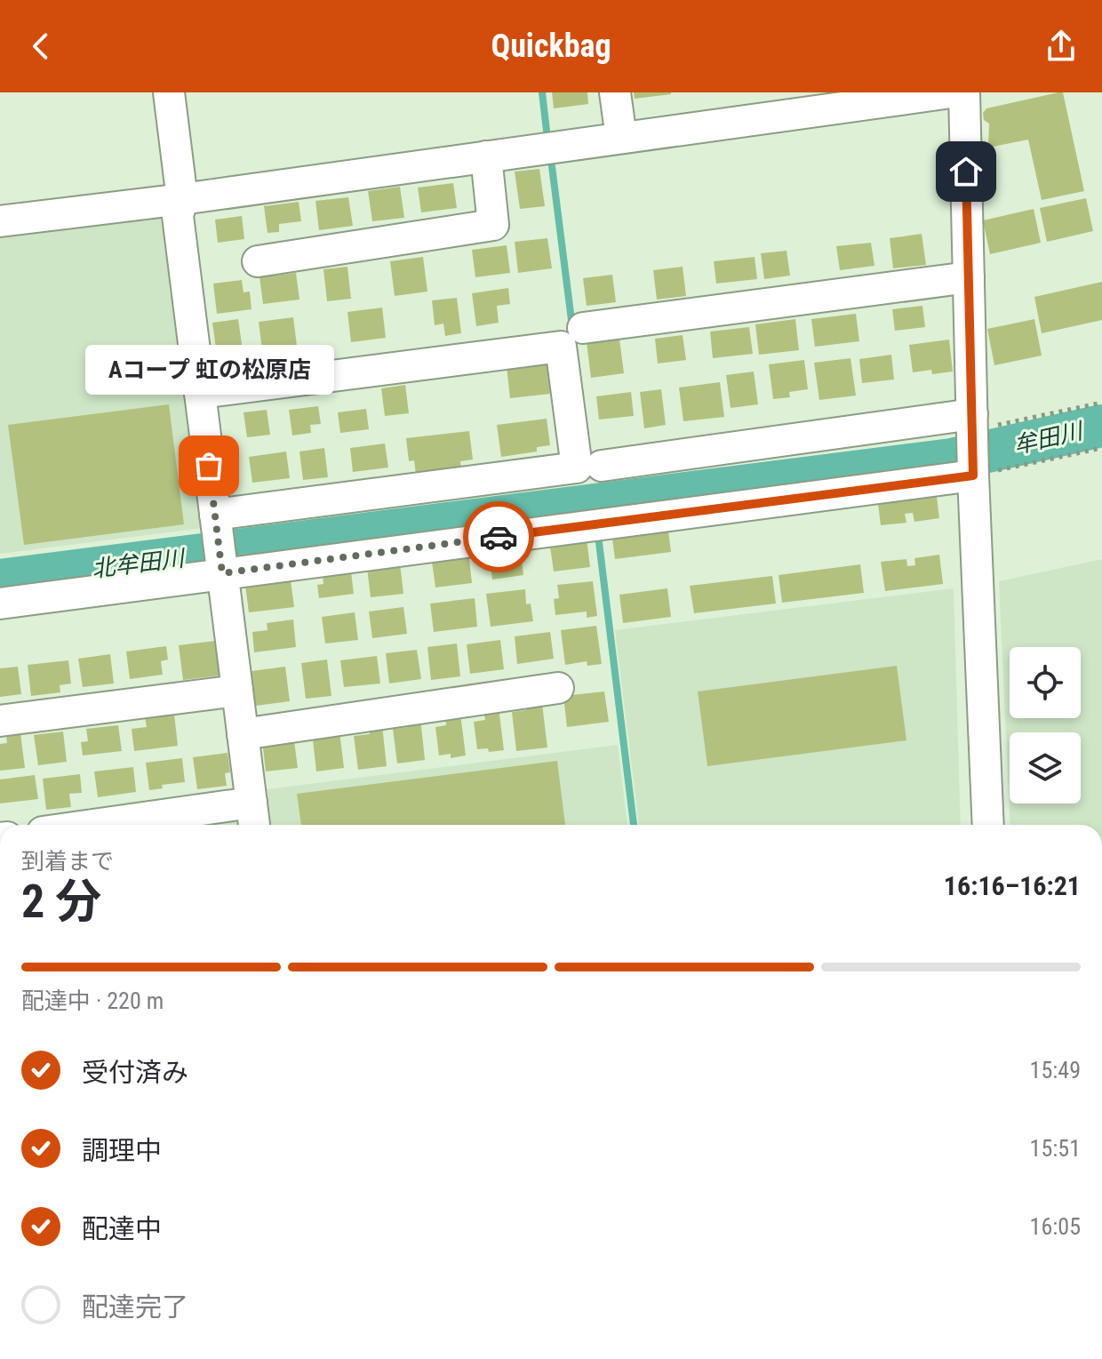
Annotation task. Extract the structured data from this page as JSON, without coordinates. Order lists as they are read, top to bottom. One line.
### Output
{"water":["牟田川","北牟田川"],"places":["Aコープ 虹の松原店"],"page":{"header":"Quickbag","bubble":"Aコープ 虹の松原店","heading":["2 分","到着まで","16:16–16:21"],"bar":"配達中 · 220 m","list":[["受付済み","15:49"],["調理中","15:51"],["配達中","16:05"],"配達完了"]}}
